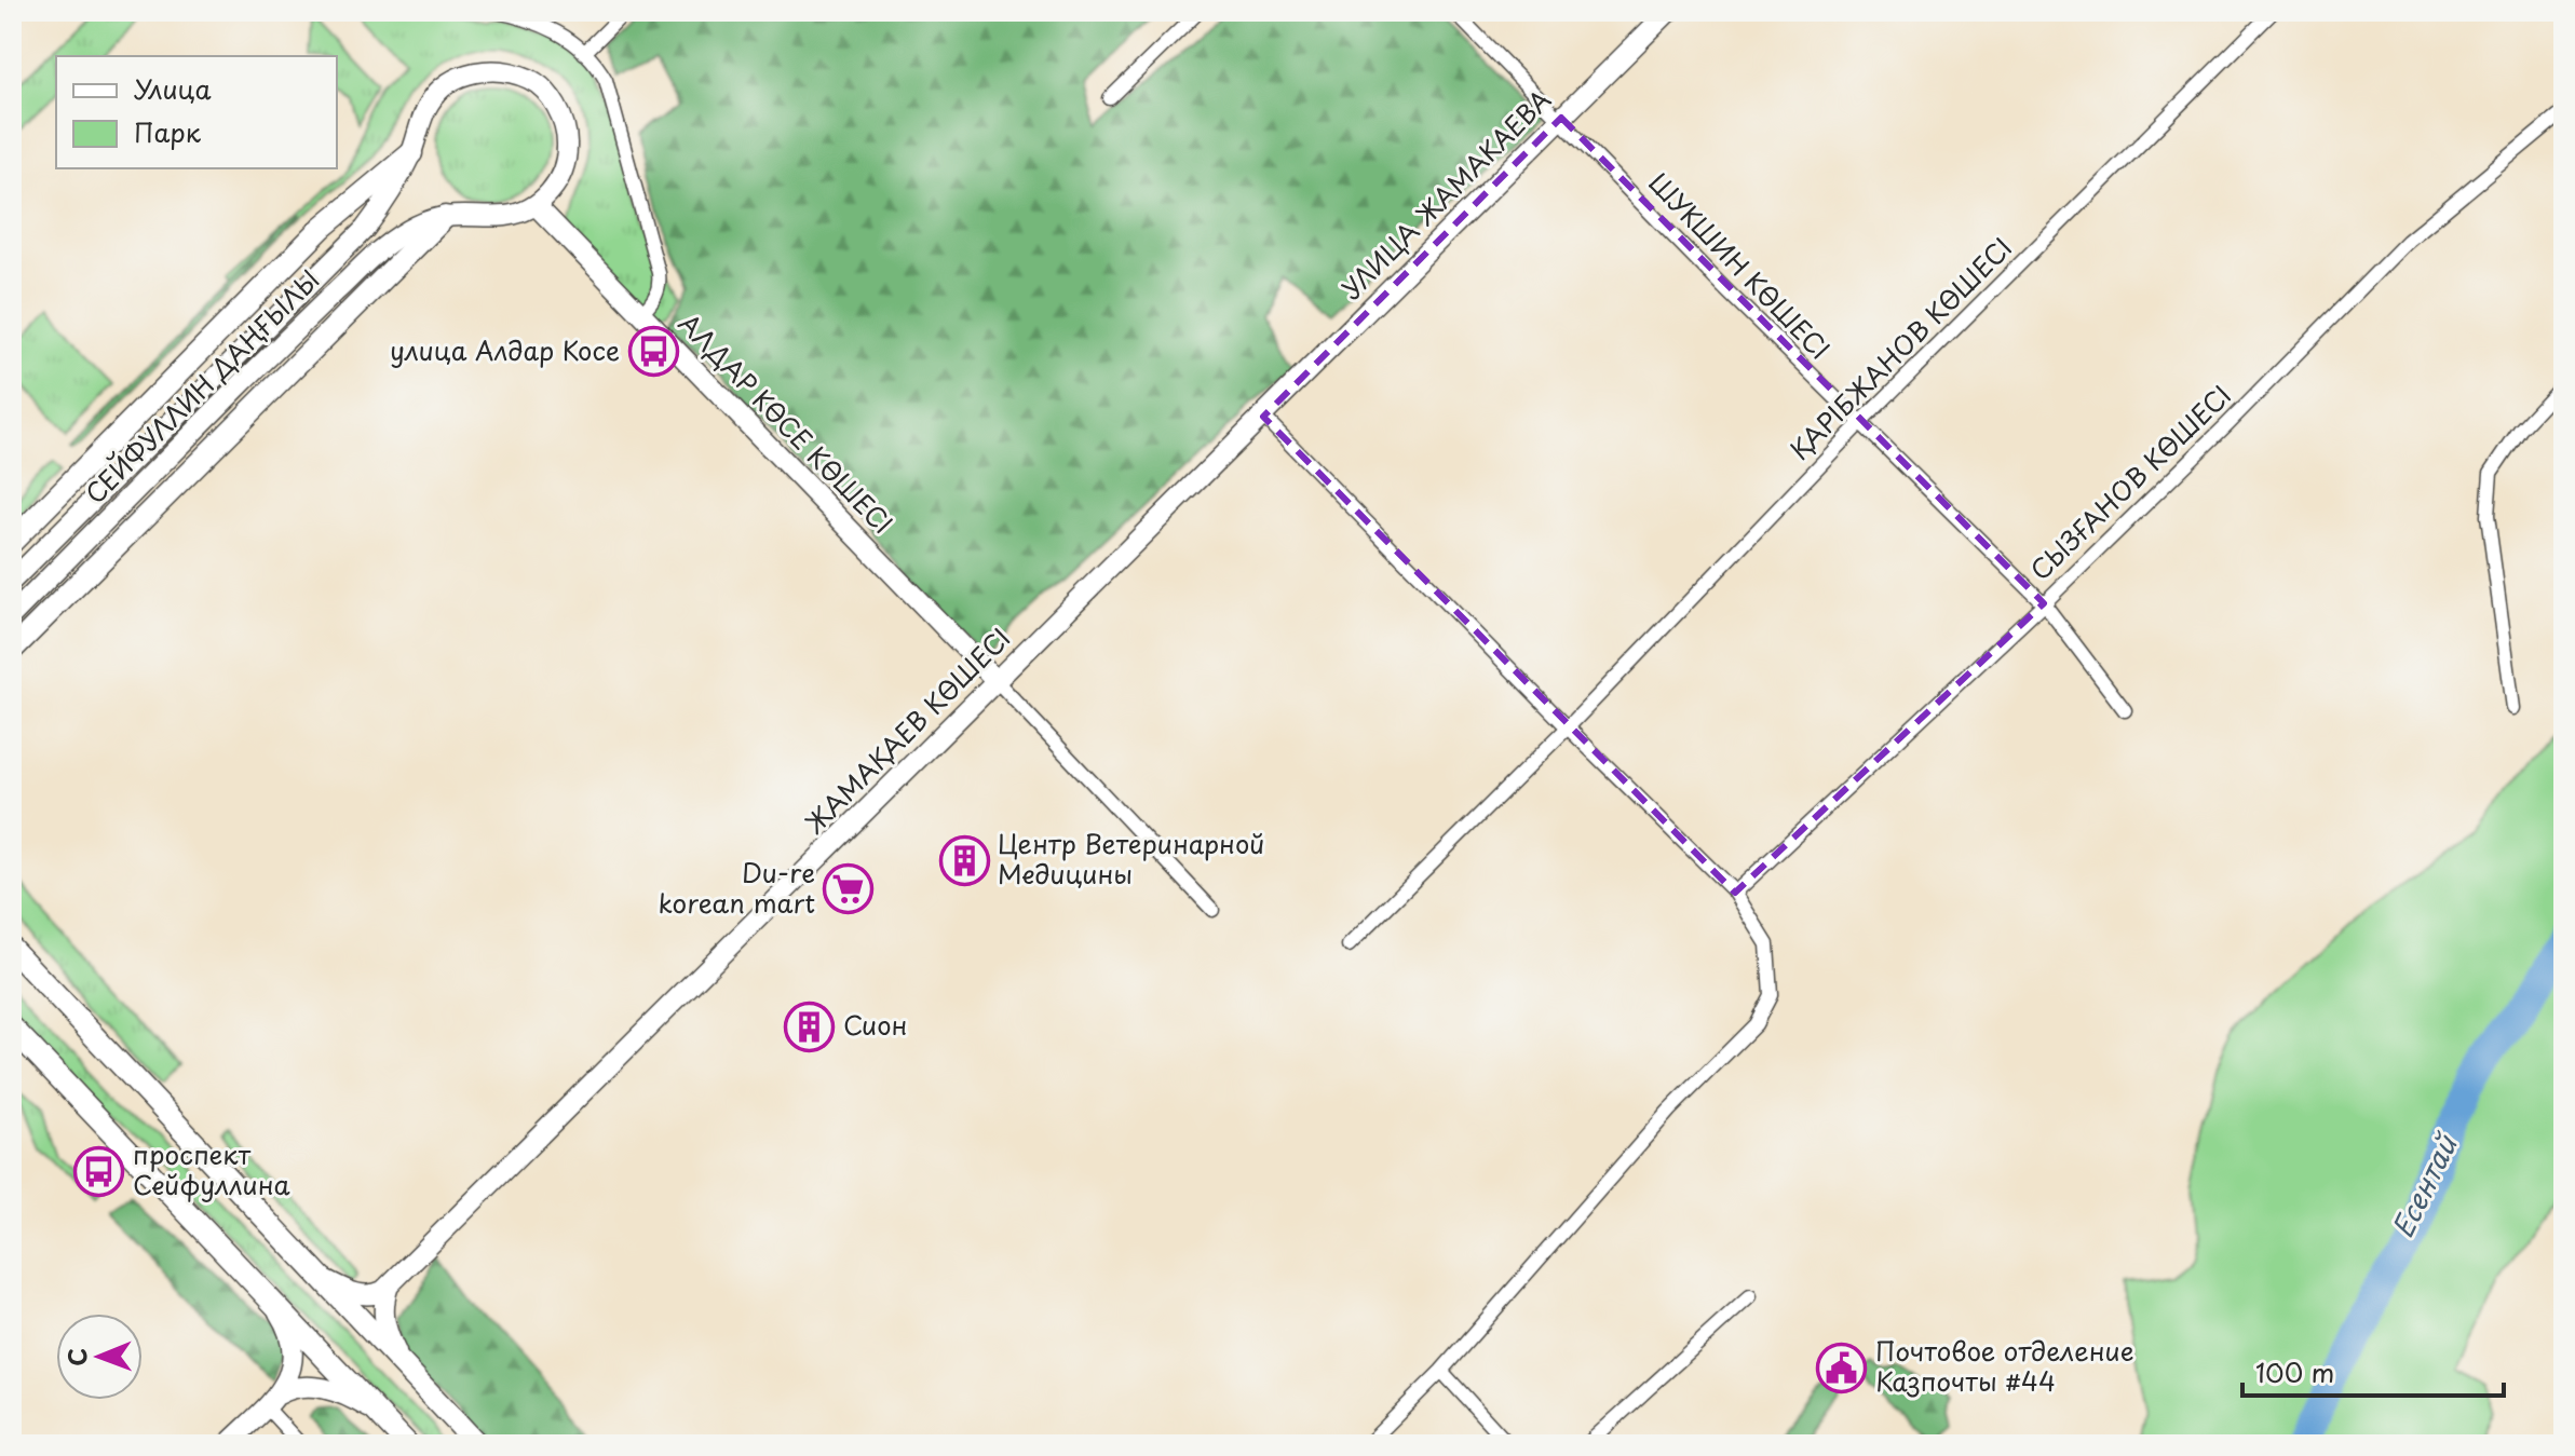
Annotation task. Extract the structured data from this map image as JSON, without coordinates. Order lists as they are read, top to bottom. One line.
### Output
{"streets":{"street":["УЛИЦА ЖАМАКАЕВА","ШУКШИН КӨШЕСІ","ҚАРІБЖАНОВ КӨШЕСІ","СЕЙФУЛЛИН ДАҢҒЫЛЫ","АЛДАР КӨСЕ КӨШЕСІ","СЫЗҒАНОВ КӨШЕСІ","ЖАМАҚАЕВ КӨШЕСІ"]},"crossings":[["УЛИЦА ЖАМАКАЕВА","ШУКШИН КӨШЕСІ"],["УЛИЦА ЖАМАКАЕВА","ЖАМАҚАЕВ КӨШЕСІ"],["ШУКШИН КӨШЕСІ","ҚАРІБЖАНОВ КӨШЕСІ"],["ШУКШИН КӨШЕСІ","СЫЗҒАНОВ КӨШЕСІ"],["СЕЙФУЛЛИН ДАҢҒЫЛЫ","АЛДАР КӨСЕ КӨШЕСІ"],["АЛДАР КӨСЕ КӨШЕСІ","ЖАМАҚАЕВ КӨШЕСІ"]],"water":["Есентай"],"places":{"bus stop":["улица Алдар Косе","проспект Сейфуллина"],"building":["Центр Ветеринарной Медицины","Сион"],"supermarket":["Du-re korean mart"],"public building":["Почтовое отделение Казпочты #44"]},"legend":["Улица","Парк"],"scale_bar":"100 m","north":"left"}
